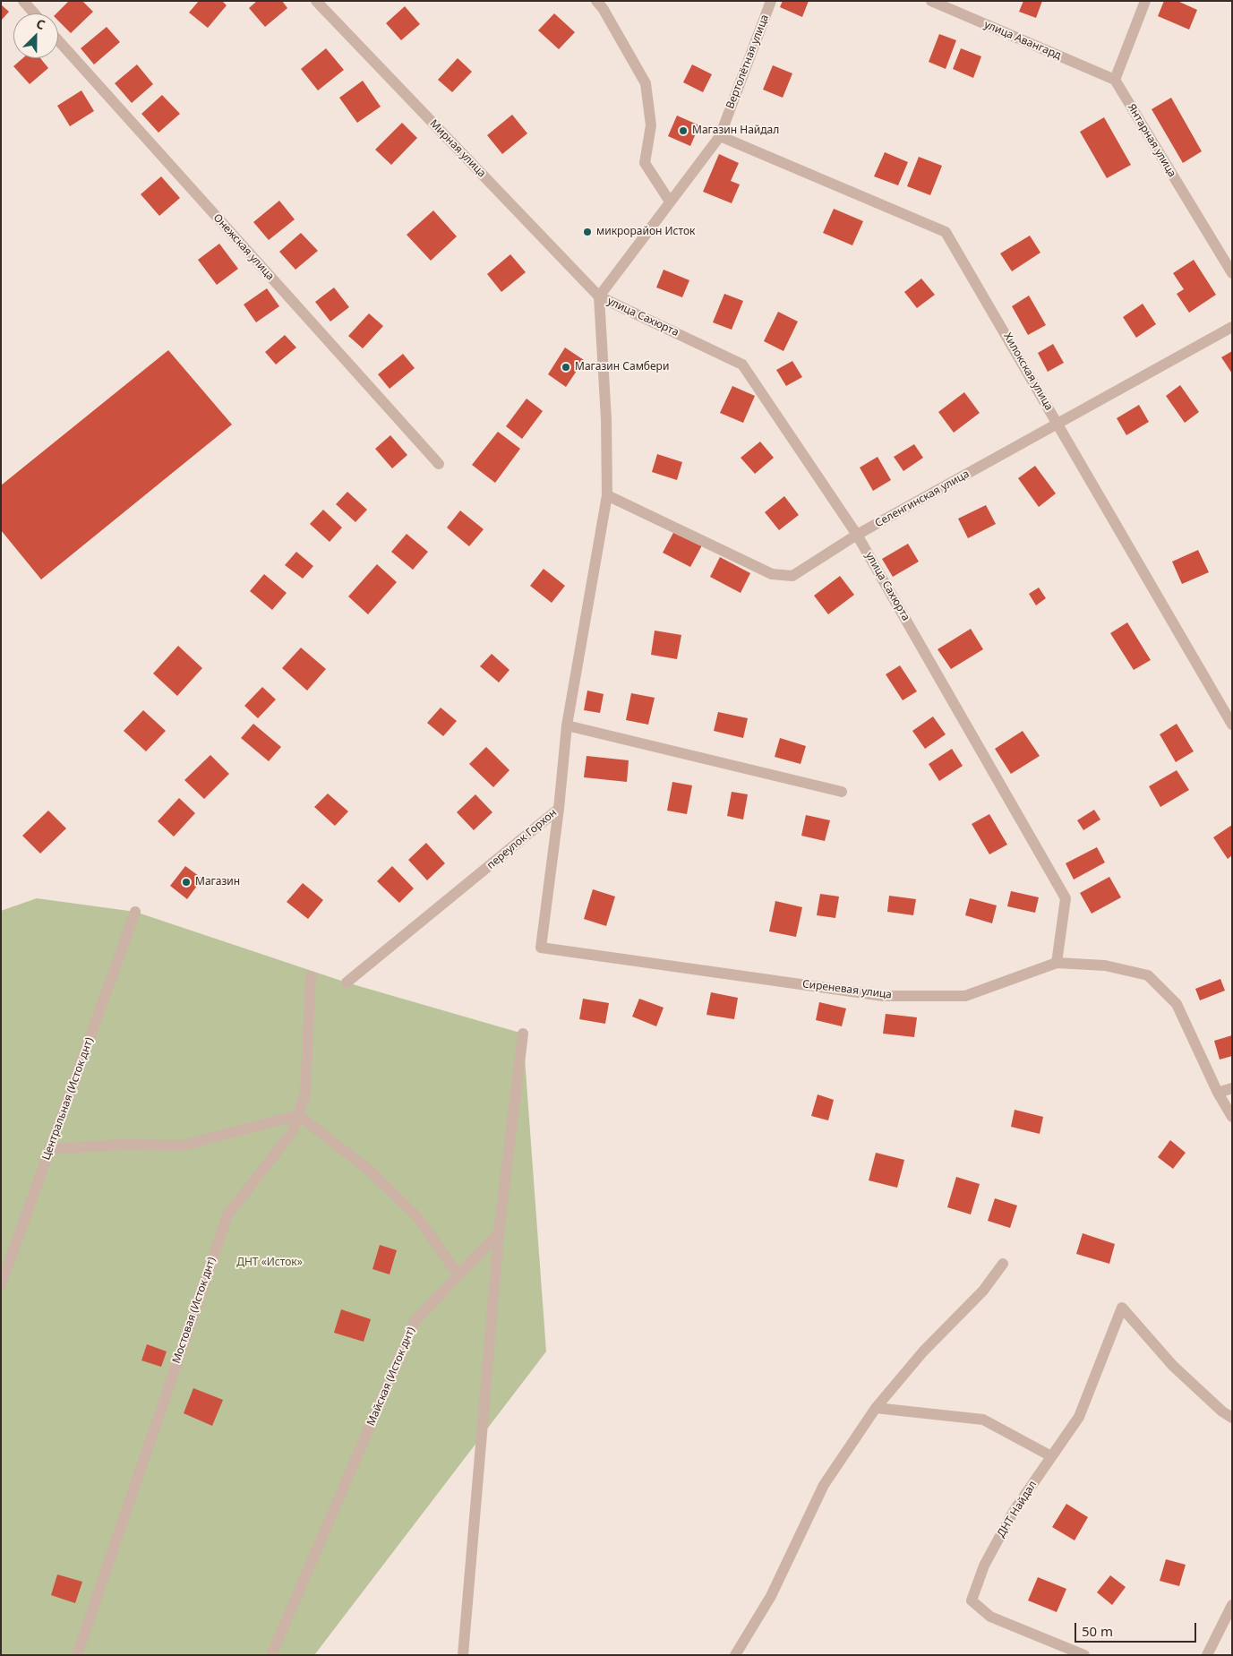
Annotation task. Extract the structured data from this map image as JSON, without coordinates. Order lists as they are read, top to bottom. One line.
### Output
{"streets":{"street":["улица Авангард","Вертолётная улица","Янтарная улица","Мирная улица","Онежская улица","улица Сахюрта","Хилокская улица","Селенгинская улица","переулок Горхон","Сиреневая улица","Центральная (Исток днт)","Мостовая (Исток днт)","Майская (Исток днт)","ДНТ Найдал"]},"crossings":[["улица Авангард","Янтарная улица"],["Вертолётная улица","Мирная улица"],["Вертолётная улица","улица Сахюрта"],["Вертолётная улица","Хилокская улица"],["Вертолётная улица","переулок Горхон"],["Мирная улица","улица Сахюрта"],["Мирная улица","переулок Горхон"],["улица Сахюрта","Селенгинская улица"],["улица Сахюрта","переулок Горхон"],["улица Сахюрта","Сиреневая улица"],["Хилокская улица","Селенгинская улица"],["Селенгинская улица","переулок Горхон"],["переулок Горхон","Сиреневая улица"]],"parks":["ДНТ «Исток»"],"places":["Магазин Найдал","микрорайон Исток","Магазин Самбери","Магазин"],"scale_bar":"50 m","north":"top right"}
